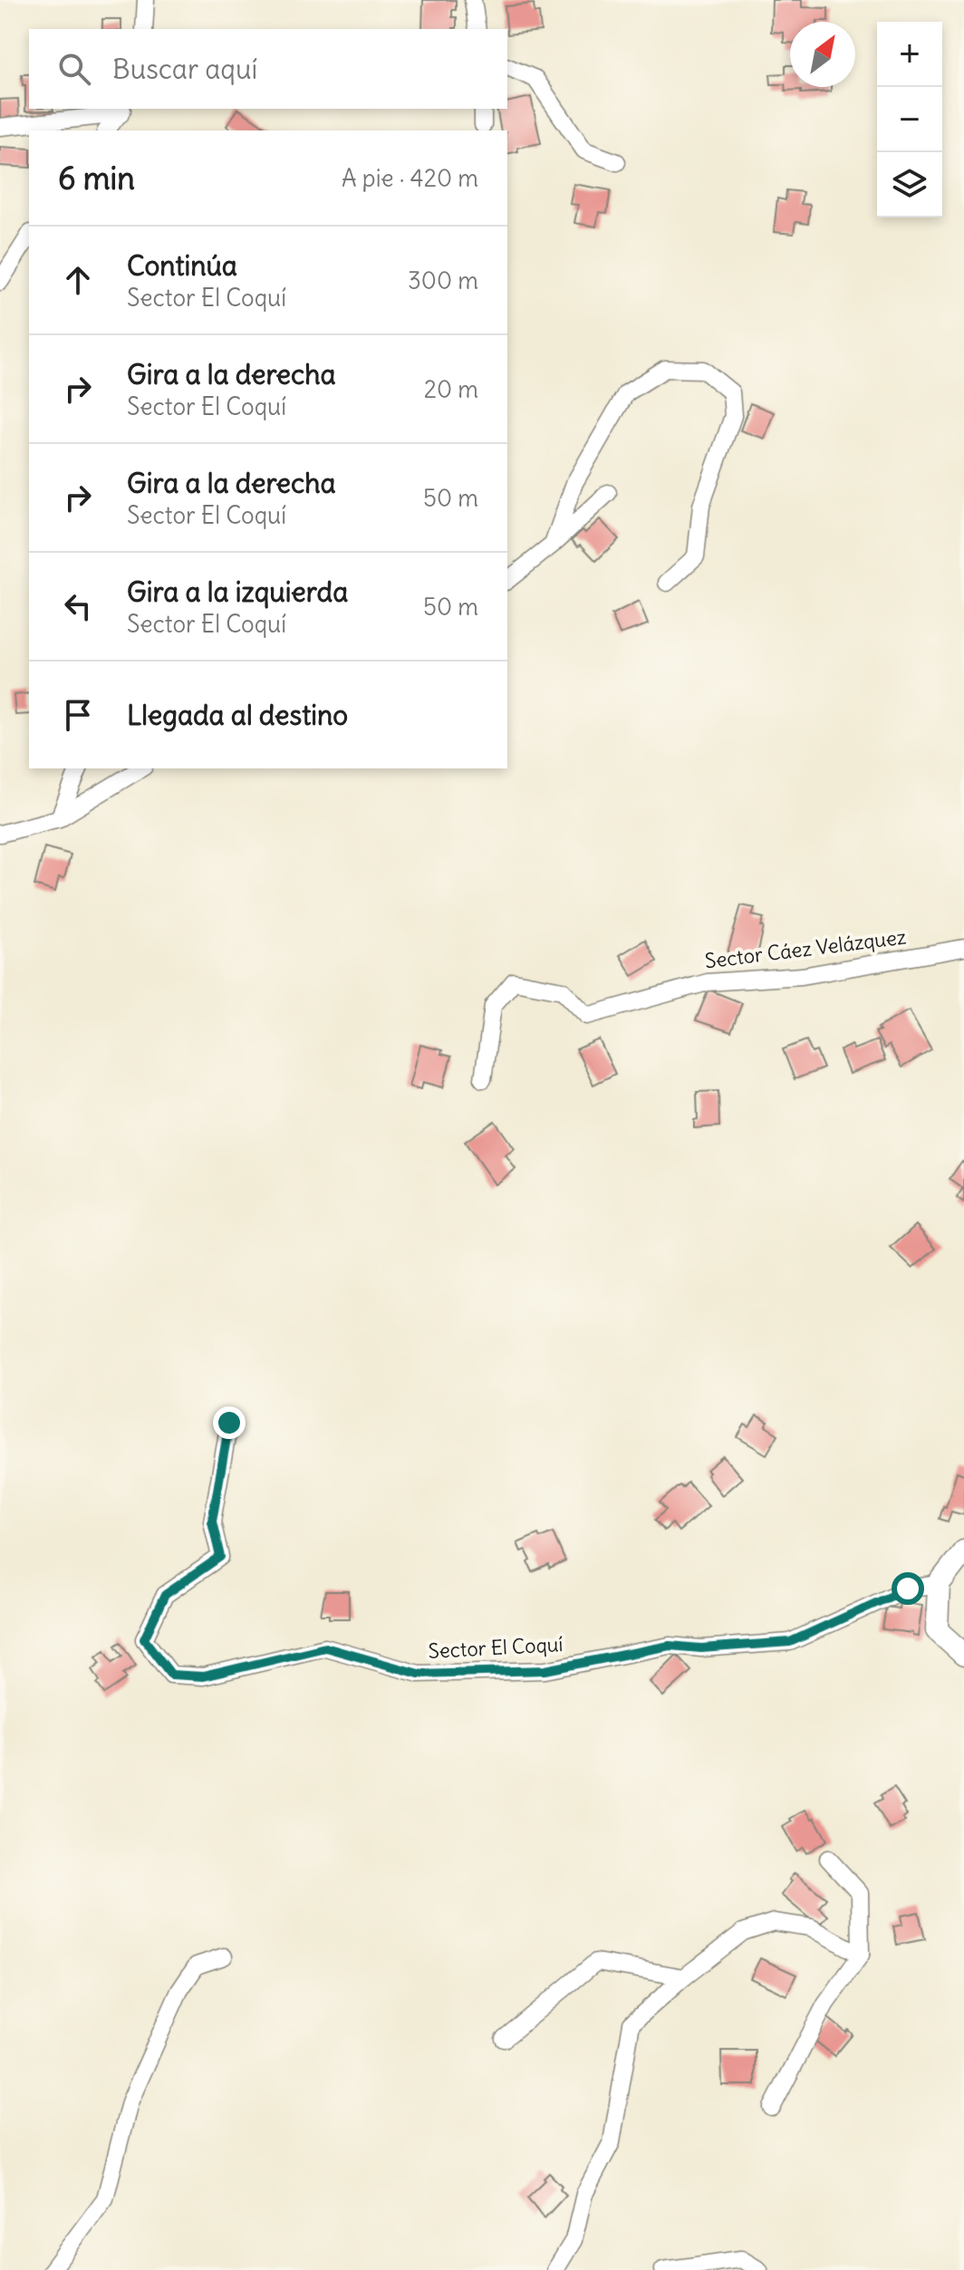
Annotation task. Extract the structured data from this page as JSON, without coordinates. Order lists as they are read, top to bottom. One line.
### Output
{"streets":{"street":["Sector Cáez Velázquez","Sector El Coquí"]},"north":"top right","page":{"map_buttons":["+","−"],"search":"Buscar aquí","heading":["6 min","A pie · 420 m"],"list":[["Continúa","Sector El Coquí","300 m"],["Gira a la derecha","Sector El Coquí","20 m"],["Gira a la derecha","Sector El Coquí","50 m"],["Gira a la izquierda","Sector El Coquí","50 m"],"Llegada al destino"]}}
